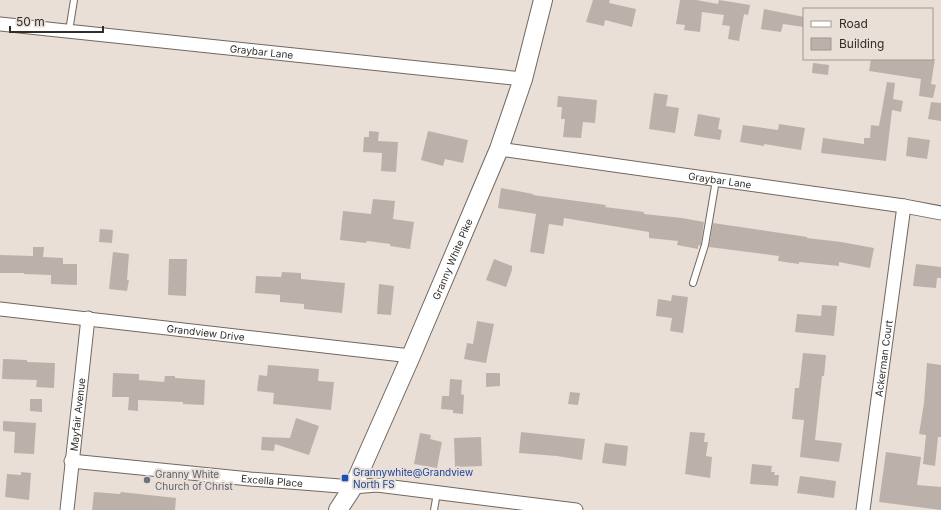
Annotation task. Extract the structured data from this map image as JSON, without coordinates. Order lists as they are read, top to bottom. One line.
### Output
{"streets":{"main road":["Granny White Pike"],"street":["Graybar Lane","Grandview Drive","Ackerman Court","Mayfair Avenue","Excella Place"]},"crossings":[["Graybar Lane","Granny White Pike"],["Graybar Lane","Ackerman Court"],["Granny White Pike","Grandview Drive"],["Granny White Pike","Excella Place"],["Grandview Drive","Mayfair Avenue"],["Mayfair Avenue","Excella Place"]],"places":{"transit":["Grannywhite@Grandview North FS"],"other":["Granny White Church of Christ"]},"legend":["Road","Building"],"scale_bar":"50 m"}
